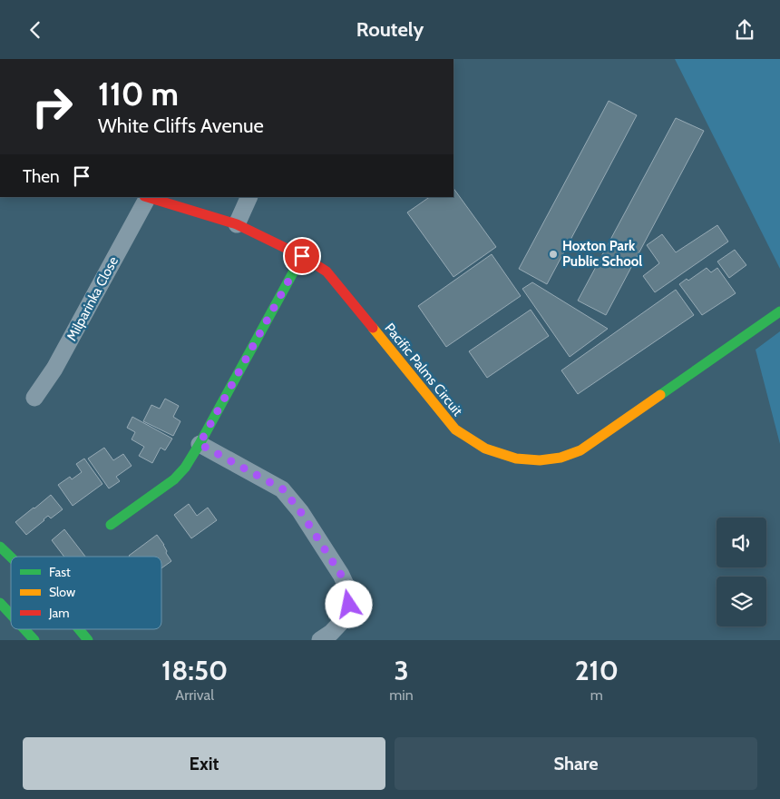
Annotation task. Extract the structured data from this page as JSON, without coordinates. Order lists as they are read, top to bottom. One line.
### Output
{"streets":{"street":["Milparinka Close","Pacific Palms Circuit"]},"crossings":[["Milparinka Close","Pacific Palms Circuit"]],"places":["Hoxton Park Public School"],"legend":["Fast","Slow","Jam"],"page":{"header":"Routely","turn":["110 m","White Cliffs Avenue"],"then":"Then","eta":["18:50","Arrival","3","min","210","m"],"buttons":["Exit","Share"]}}
